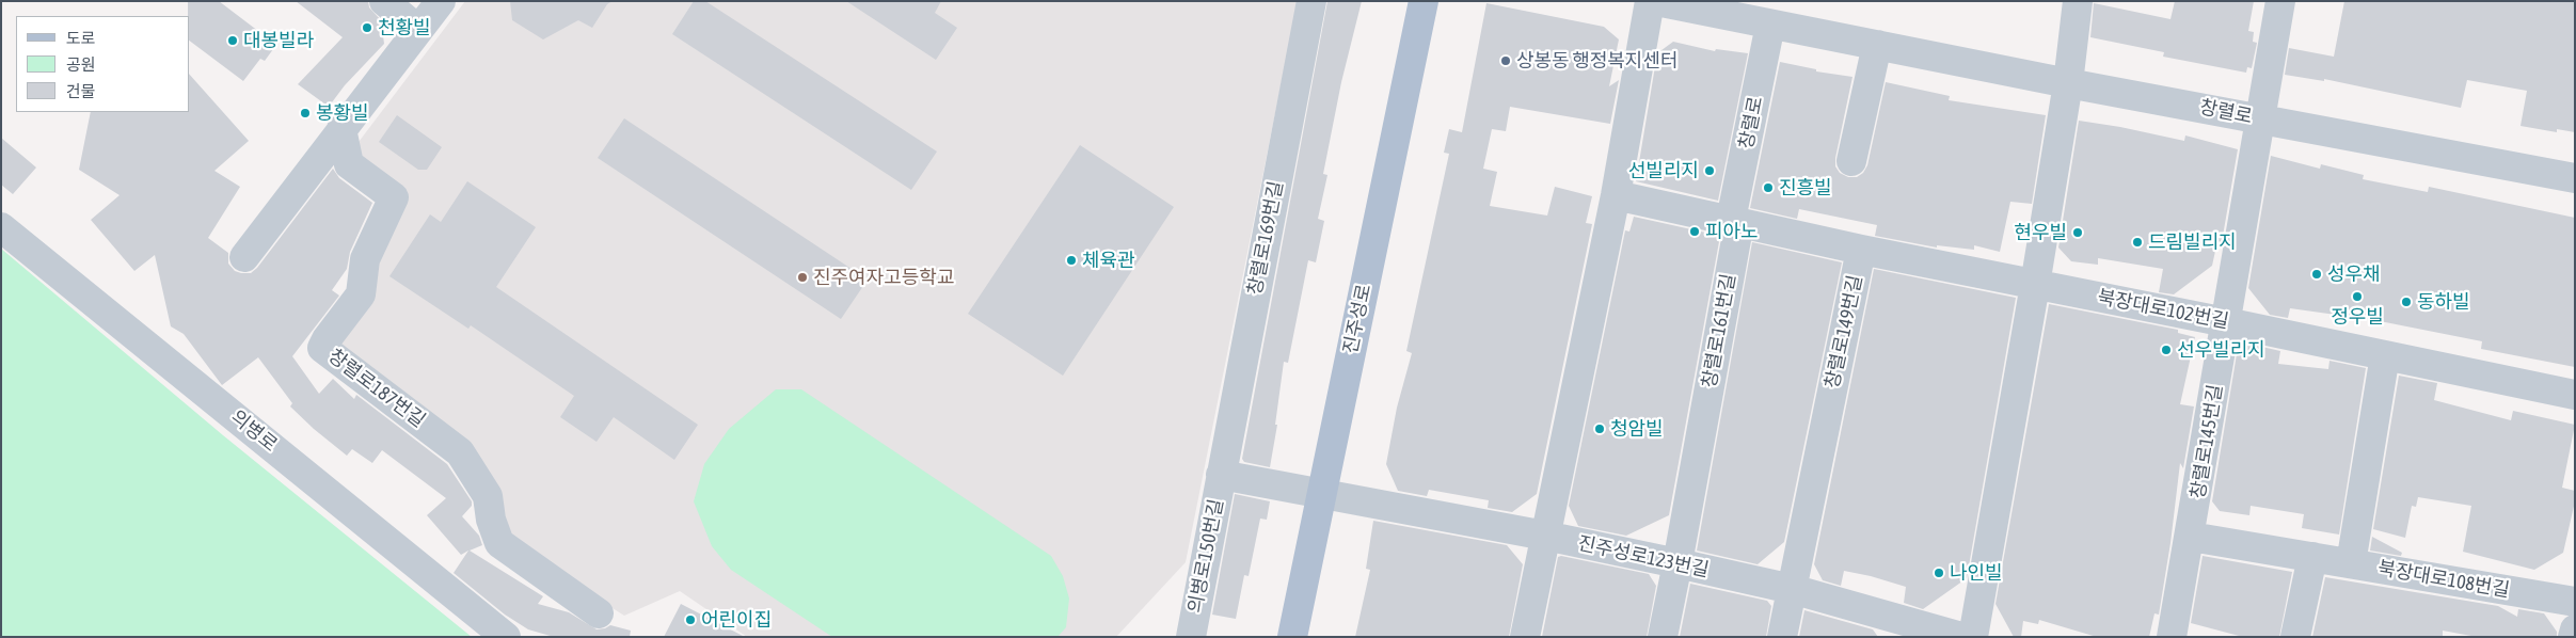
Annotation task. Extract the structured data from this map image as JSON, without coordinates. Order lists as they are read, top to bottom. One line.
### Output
{"streets":{"main road":["진주성로"],"street":["창렬로","창렬로169번길","북장대로102번길","창렬로161번길","창렬로149번길","창렬로187번길","의병로","창렬로145번길","의병로150번길","진주성로123번길","북장대로108번길"]},"crossings":[["창렬로","창렬로161번길"],["창렬로","창렬로145번길"],["창렬로169번길","의병로150번길"],["창렬로169번길","진주성로123번길"],["북장대로102번길","창렬로149번길"],["북장대로102번길","창렬로145번길"],["진주성로","진주성로123번길"],["창렬로161번길","진주성로123번길"],["창렬로149번길","진주성로123번길"],["창렬로145번길","북장대로108번길"],["의병로150번길","진주성로123번길"]],"places":["천황빌","대봉빌라","상봉동 행정복지센터","봉황빌","선빌리지","진흥빌","피아노","현우빌","드림빌리지","체육관","성우채","진주여자고등학교","정우빌","동하빌","선우빌리지","청암빌","나인빌","어린이집"],"legend":["도로","공원","건물"]}
